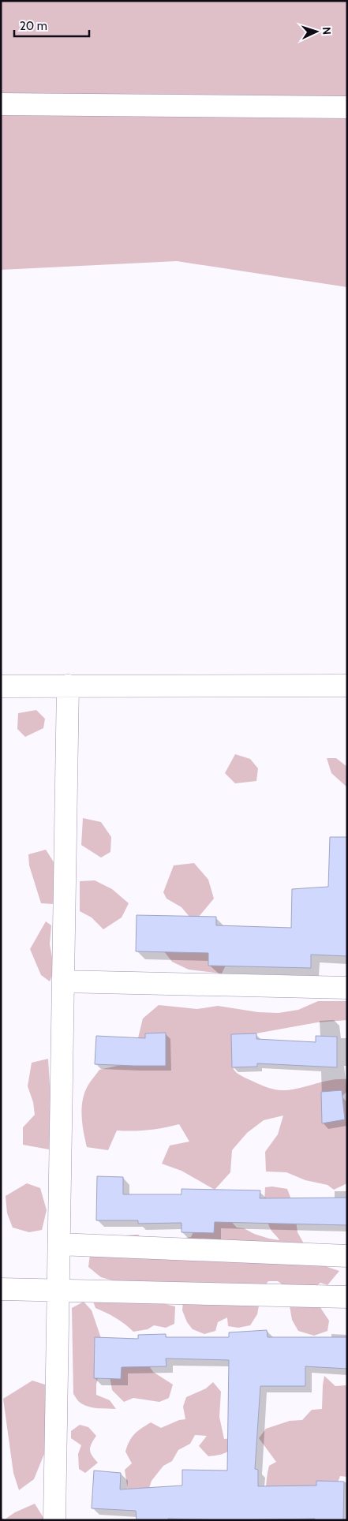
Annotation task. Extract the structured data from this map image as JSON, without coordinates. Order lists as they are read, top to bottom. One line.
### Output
{"scale_bar":"20 m","north":"right"}
